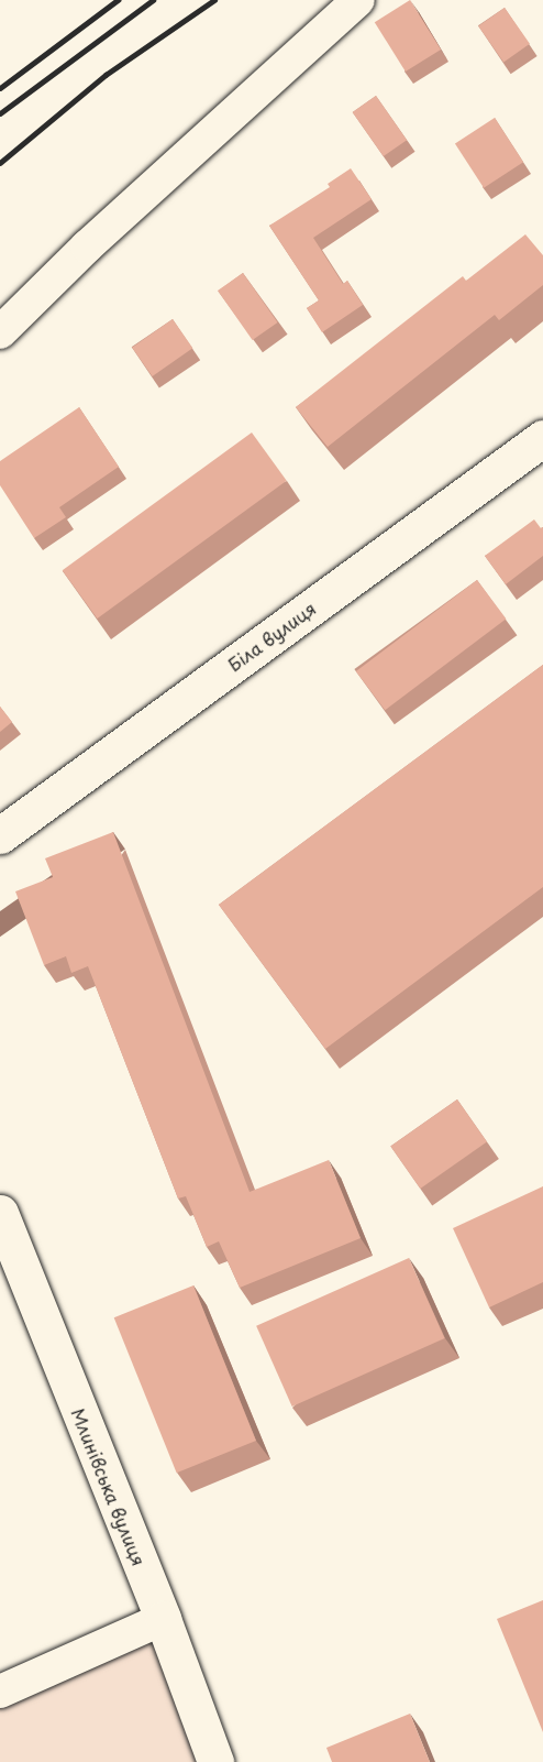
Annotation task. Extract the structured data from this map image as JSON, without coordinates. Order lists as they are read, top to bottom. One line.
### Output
{"streets":{"street":["Біла вулиця","Млинівська вулиця"]}}
